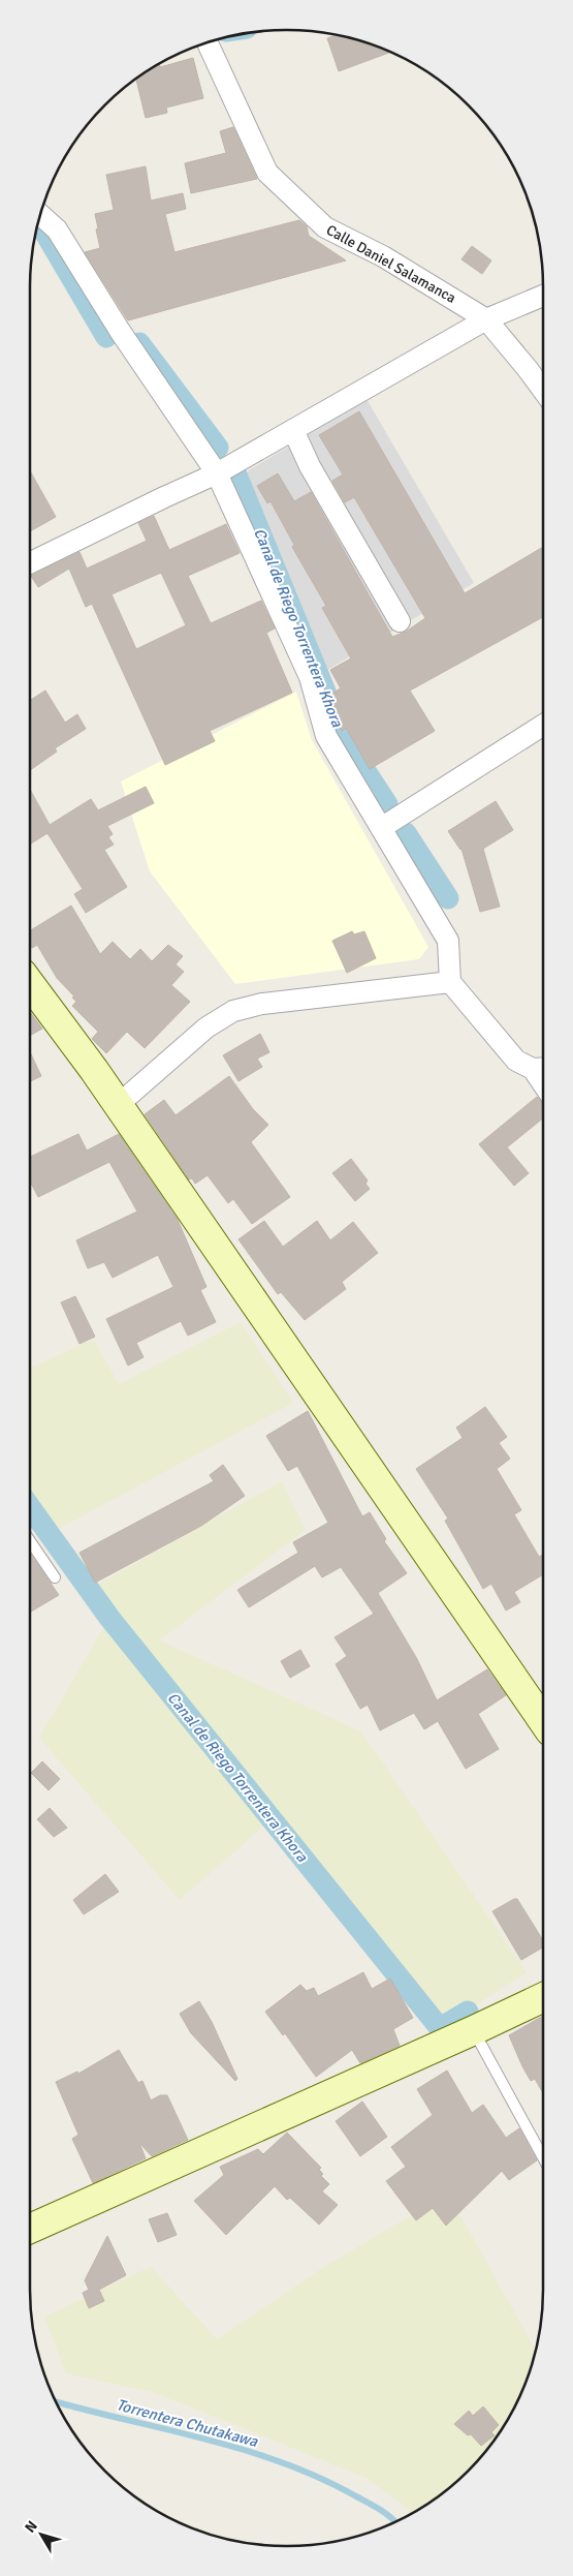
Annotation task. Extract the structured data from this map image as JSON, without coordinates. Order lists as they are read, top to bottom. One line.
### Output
{"streets":{"street":["Calle Daniel Salamanca"]},"water":["Canal de Riego Torrentera Khora","Torrentera Chutakawa"],"north":"top left"}
